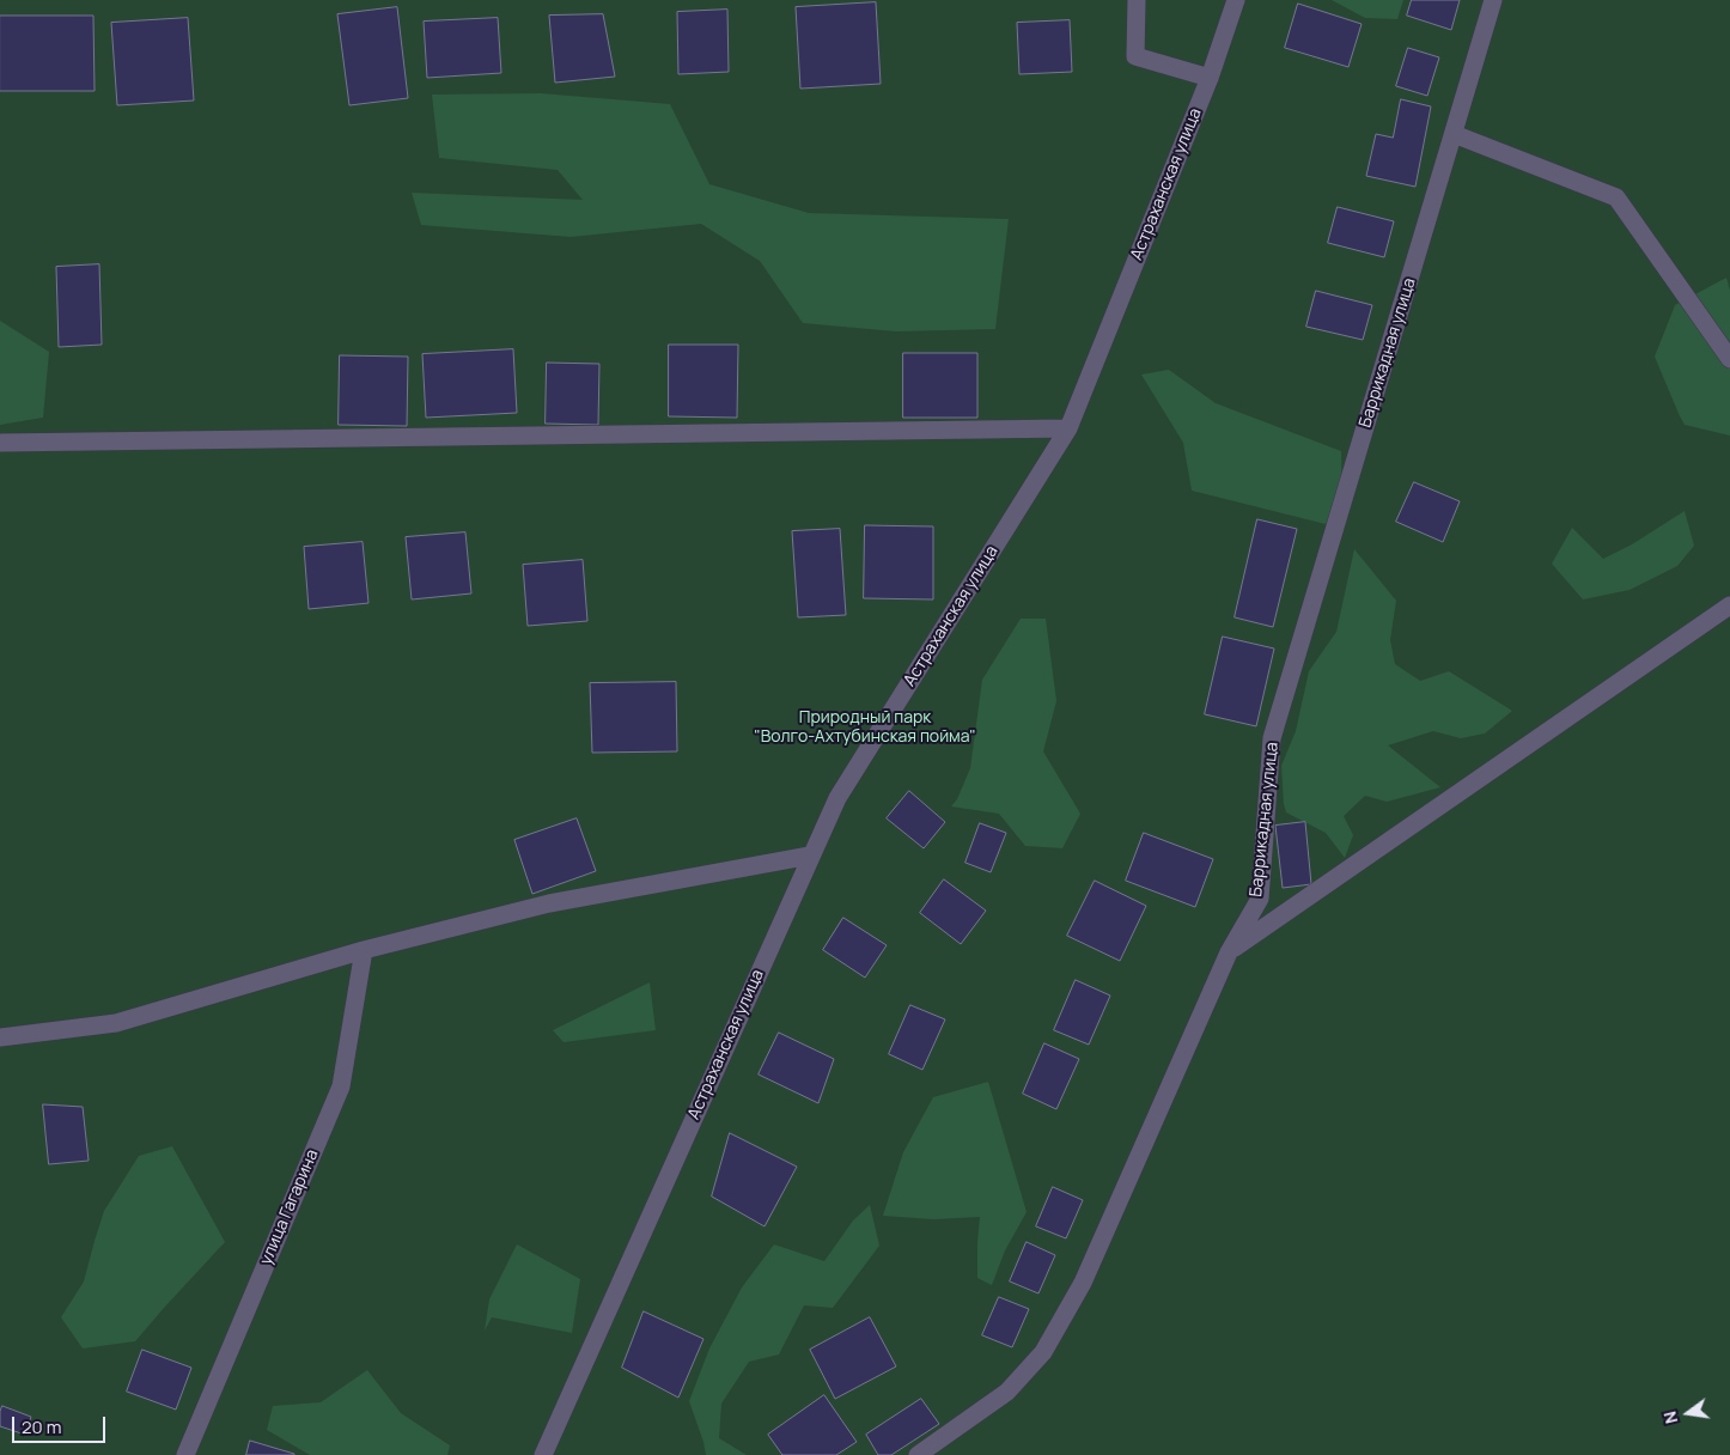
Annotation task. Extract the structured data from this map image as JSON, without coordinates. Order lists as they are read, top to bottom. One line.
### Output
{"streets":{"street":["Астраханская улица","Баррикадная улица","улица Гагарина"]},"parks":["Природный парк \"Волго-Ахтубинская пойма\""],"scale_bar":"20 m","north":"left"}
